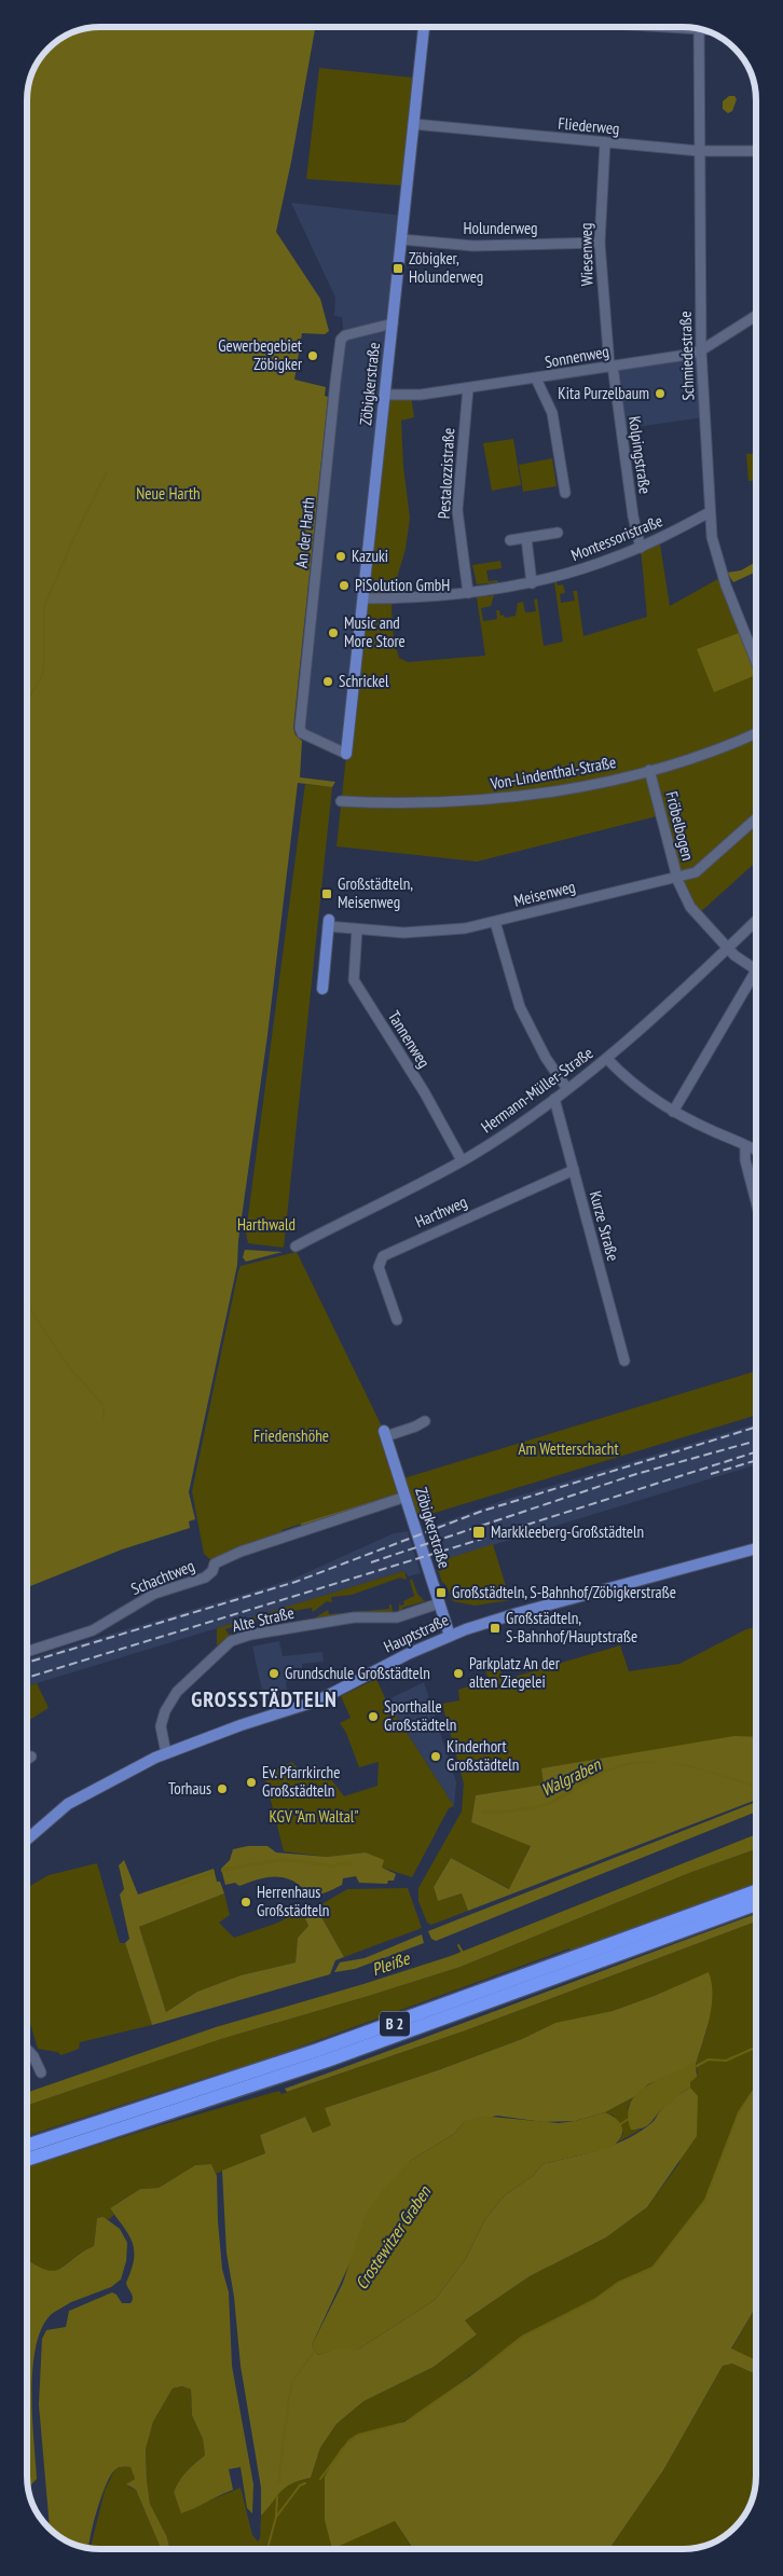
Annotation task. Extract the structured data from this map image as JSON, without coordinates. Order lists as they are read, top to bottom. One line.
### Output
{"streets":{"highway":["B 2"],"main road":["Zöbigkerstraße","Hauptstraße"],"street":["Fliederweg","Holunderweg","Wiesenweg","Schmiedestraße","Sonnenweg","Kolpingstraße","Pestalozzistraße","An der Harth","Montessoristraße","Von-Lindenthal-Straße","Fröbelbogen","Meisenweg","Tannenweg","Hermann-Müller-Straße","Harthweg","Kurze Straße","Schachtweg","Alte Straße"]},"crossings":[["Fliederweg","Wiesenweg"],["Fliederweg","Schmiedestraße"],["Fliederweg","Zöbigkerstraße"],["Holunderweg","Wiesenweg"],["Holunderweg","Zöbigkerstraße"],["Wiesenweg","Sonnenweg"],["Wiesenweg","Kolpingstraße"],["Schmiedestraße","Sonnenweg"],["Schmiedestraße","Montessoristraße"],["Sonnenweg","Zöbigkerstraße"],["Sonnenweg","Kolpingstraße"],["Sonnenweg","Pestalozzistraße"],["Zöbigkerstraße","An der Harth"],["Zöbigkerstraße","Montessoristraße"],["Zöbigkerstraße","Schachtweg"],["Zöbigkerstraße","Alte Straße"],["Zöbigkerstraße","Hauptstraße"],["Kolpingstraße","Montessoristraße"],["Pestalozzistraße","Montessoristraße"],["Von-Lindenthal-Straße","Fröbelbogen"],["Fröbelbogen","Meisenweg"],["Meisenweg","Tannenweg"],["Tannenweg","Hermann-Müller-Straße"],["Hermann-Müller-Straße","Kurze Straße"],["Harthweg","Kurze Straße"],["Alte Straße","Hauptstraße"]],"districts":["GROSSSTÄDTELN"],"water":["Walgraben","Pleiße","Crostewitzer Graben"],"parks":["Neue Harth","Harthwald","Friedenshöhe","Am Wetterschacht","KGV \"Am Waltal\""],"places":{"transit":["Zöbigker, Holunderweg","Großstädteln, Meisenweg","Markkleeberg-Großstädteln","Großstädteln, S-Bahnhof/Zöbigkerstraße","Großstädteln, S-Bahnhof/Hauptstraße"],"other":["Gewerbegebiet Zöbigker","Kita Purzelbaum","Kazuki","PiSolution GmbH","Music and More Store","Schrickel","Grundschule Großstädteln","Parkplatz An der alten Ziegelei","Sporthalle Großstädteln","Kinderhort Großstädteln","Ev. Pfarrkirche Großstädteln","Torhaus","Herrenhaus Großstädteln"]}}
